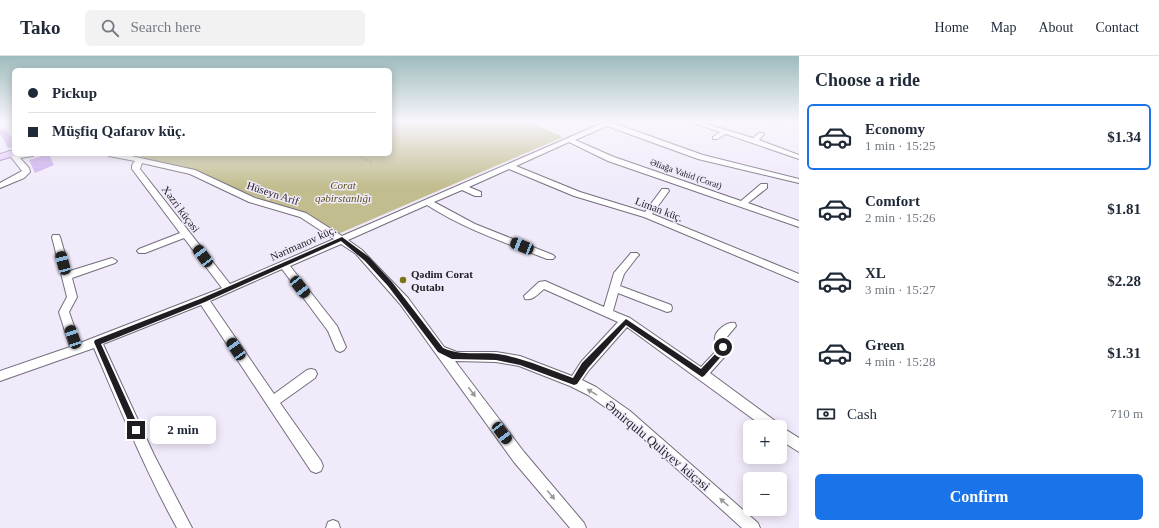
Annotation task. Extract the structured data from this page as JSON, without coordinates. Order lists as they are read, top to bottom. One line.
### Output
{"streets":{"street":["Əliağa Vahid (Corat)","Hüseyn Arif","Xəzri küçəsi","Liman küç.","Nərimanov küç.","Əmirqulu Quliyev küçəsi"]},"crossings":[["Hüseyn Arif","Xəzri küçəsi"],["Hüseyn Arif","Nərimanov küç."],["Hüseyn Arif","Əmirqulu Quliyev küçəsi"],["Xəzri küçəsi","Nərimanov küç."],["Liman küç.","Nərimanov küç."]],"parks":["Corat qəbirstanlığı"],"places":["Qədim Corat Qutabı"],"page":{"header":"Tako","search":"Search here","nav":["Home","Map","About","Contact"],"heading":"Choose a ride","banner":["Pickup","Müşfiq Qafarov küç."],"list":[{"name":"Economy","note":"1 min · 15:25","value":"$1.34"},{"name":"Comfort","note":"2 min · 15:26","value":"$1.81"},{"name":"XL","note":"3 min · 15:27","value":"$2.28"},{"name":"Green","note":"4 min · 15:28","value":"$1.31"}],"pay":["Cash","710 m"],"bubble":"2 min","map_buttons":["+","−"],"buttons":"Confirm"}}
